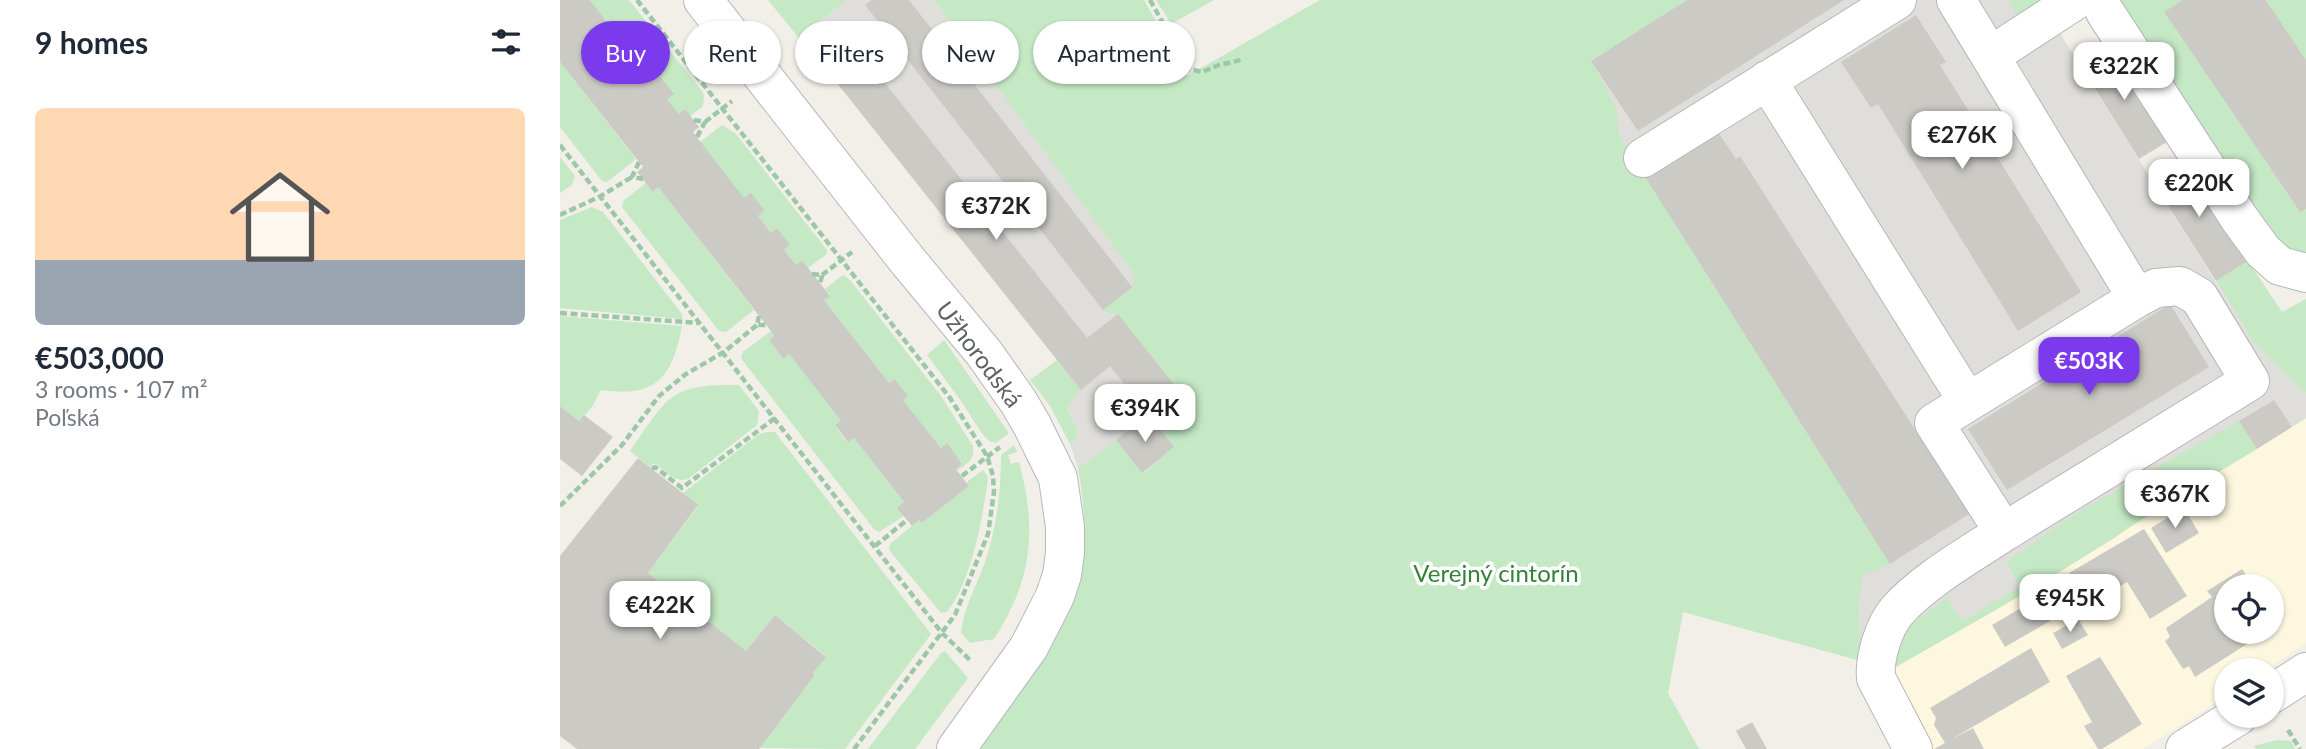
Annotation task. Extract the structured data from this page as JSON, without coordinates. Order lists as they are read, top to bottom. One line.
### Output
{"streets":{"street":["Užhorodská"]},"parks":["Verejný cintorín"],"page":{"heading":"9 homes","chip":["Buy","Rent","Filters","New","Apartment"],"price":["€322K","€276K","€220K","€372K","€503K","€394K","€367K","€945K","€422K"],"list":[{"name":"€503,000","note":"3 rooms · 107 m² · Poľská"}]}}
